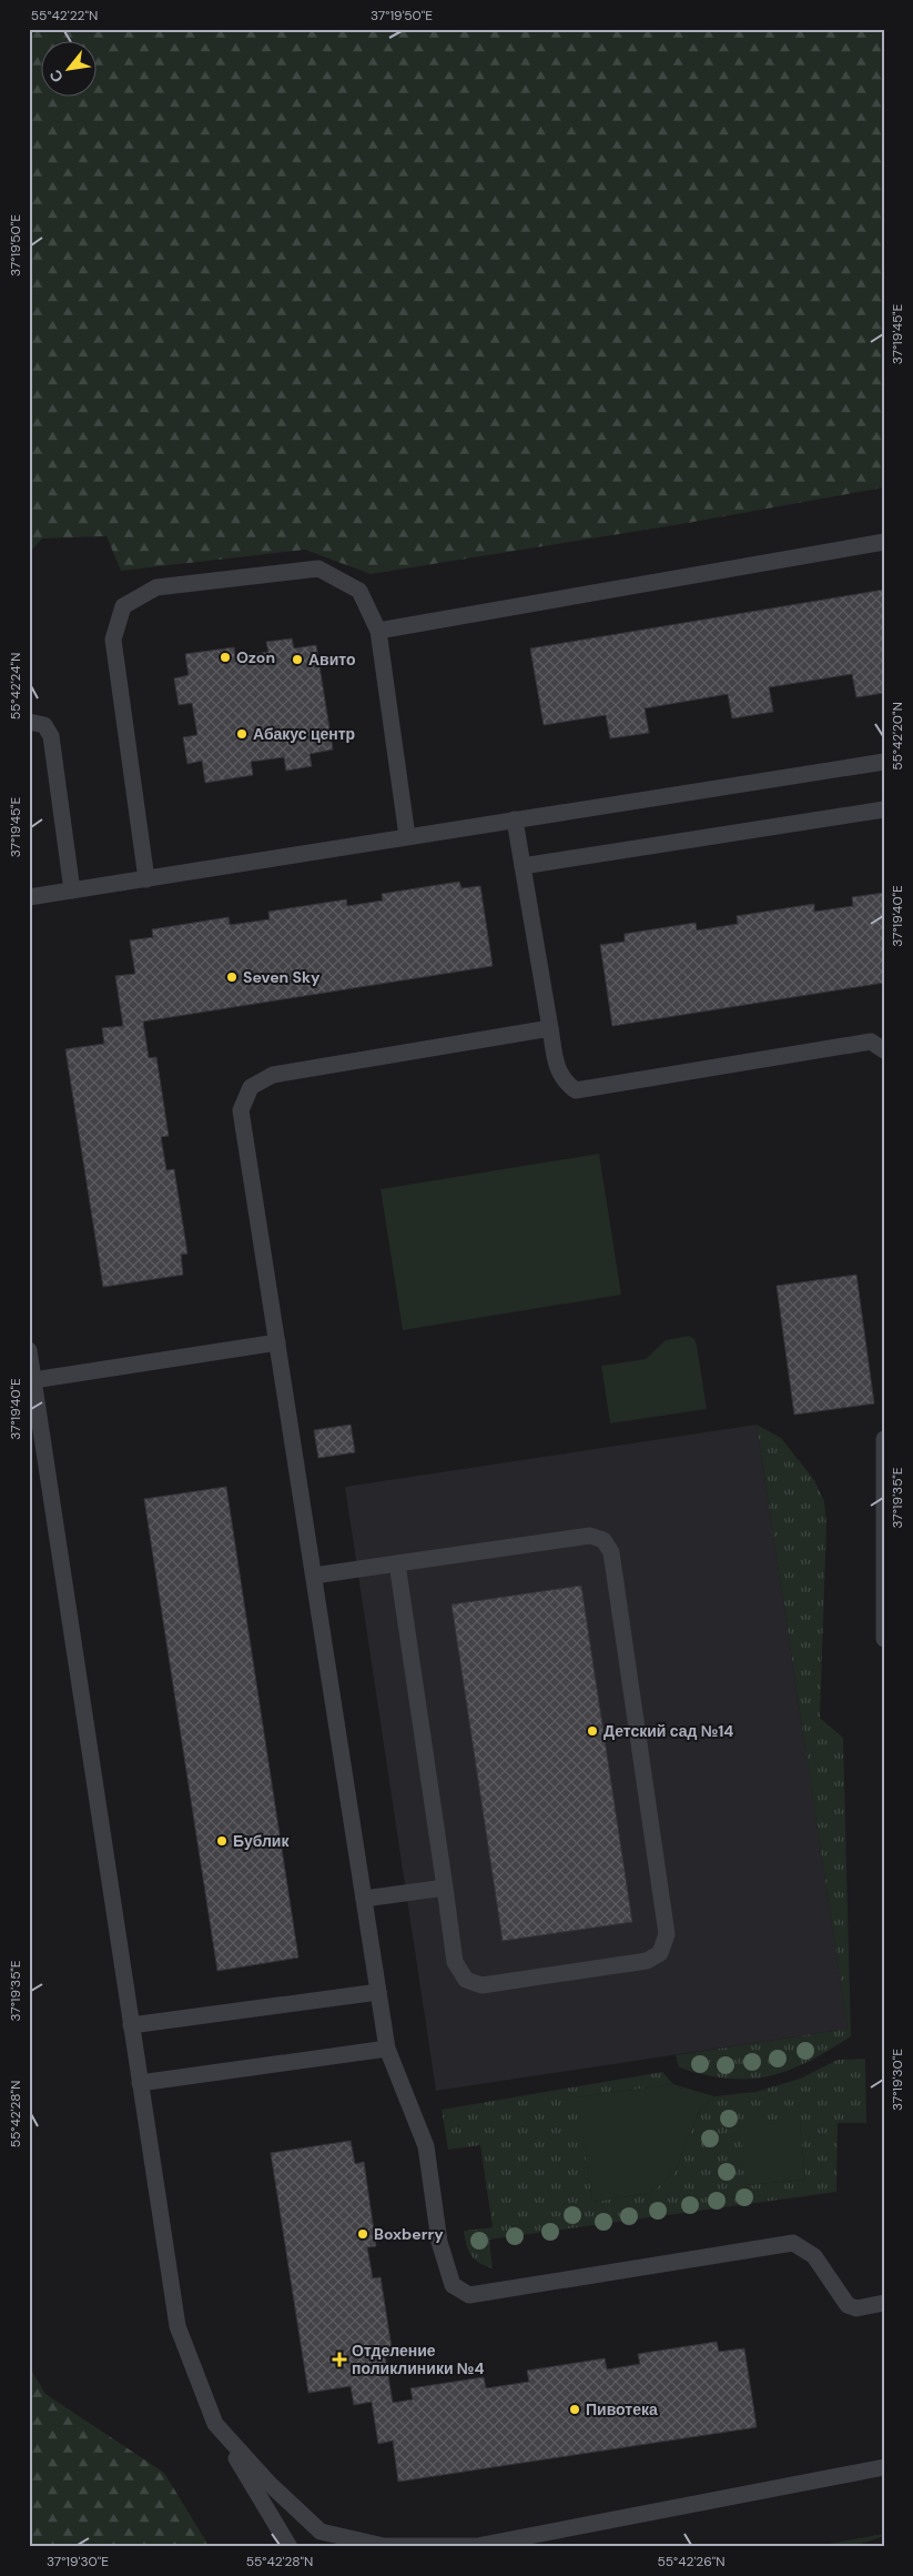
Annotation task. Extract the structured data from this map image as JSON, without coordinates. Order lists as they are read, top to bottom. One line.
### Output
{"places":{"other":["Ozon","Авито","Абакус центр","Seven Sky","Детский сад №14","Бублик","Boxberry","Пивотека"],"health":["Отделение поликлиники №4"]},"north":"bottom left","coordinates":["55°42'22\"N","37°19'50\"E","37°19'45\"E","55°42'24\"N","55°42'20\"N","37°19'40\"E","37°19'35\"E","37°19'30\"E","55°42'28\"N","55°42'26\"N"]}
